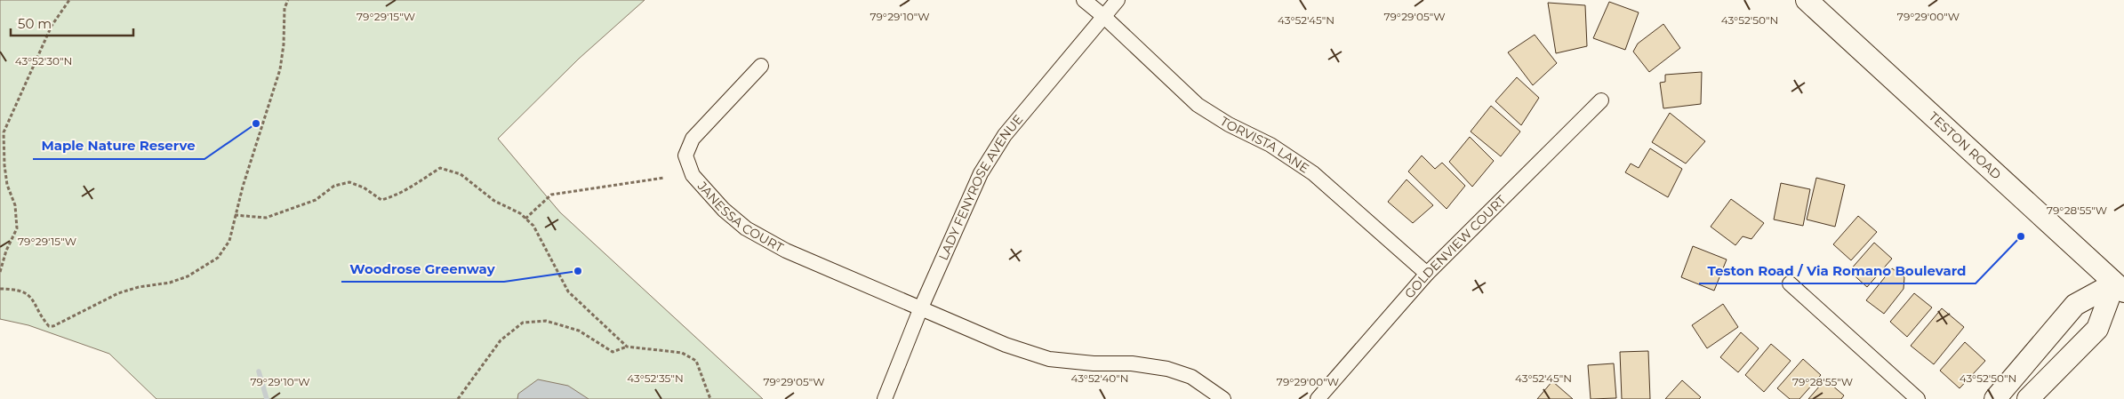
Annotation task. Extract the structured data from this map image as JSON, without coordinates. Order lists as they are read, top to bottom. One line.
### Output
{"streets":{"main road":["TESTON ROAD"],"street":["TORVISTA LANE","LADY FENYROSE AVENUE","JANESSA COURT","GOLDENVIEW COURT"]},"crossings":[["TORVISTA LANE","LADY FENYROSE AVENUE"],["TORVISTA LANE","GOLDENVIEW COURT"],["LADY FENYROSE AVENUE","JANESSA COURT"]],"places":["Maple Nature Reserve","Teston Road / Via Romano Boulevard","Woodrose Greenway"],"scale_bar":"50 m","coordinates":["79°29'15\"W","79°29'00\"W","79°29'10\"W","79°29'05\"W","43°52'45\"N","43°52'50\"N","43°52'30\"N","79°28'55\"W","43°52'35\"N","43°52'40\"N"]}
